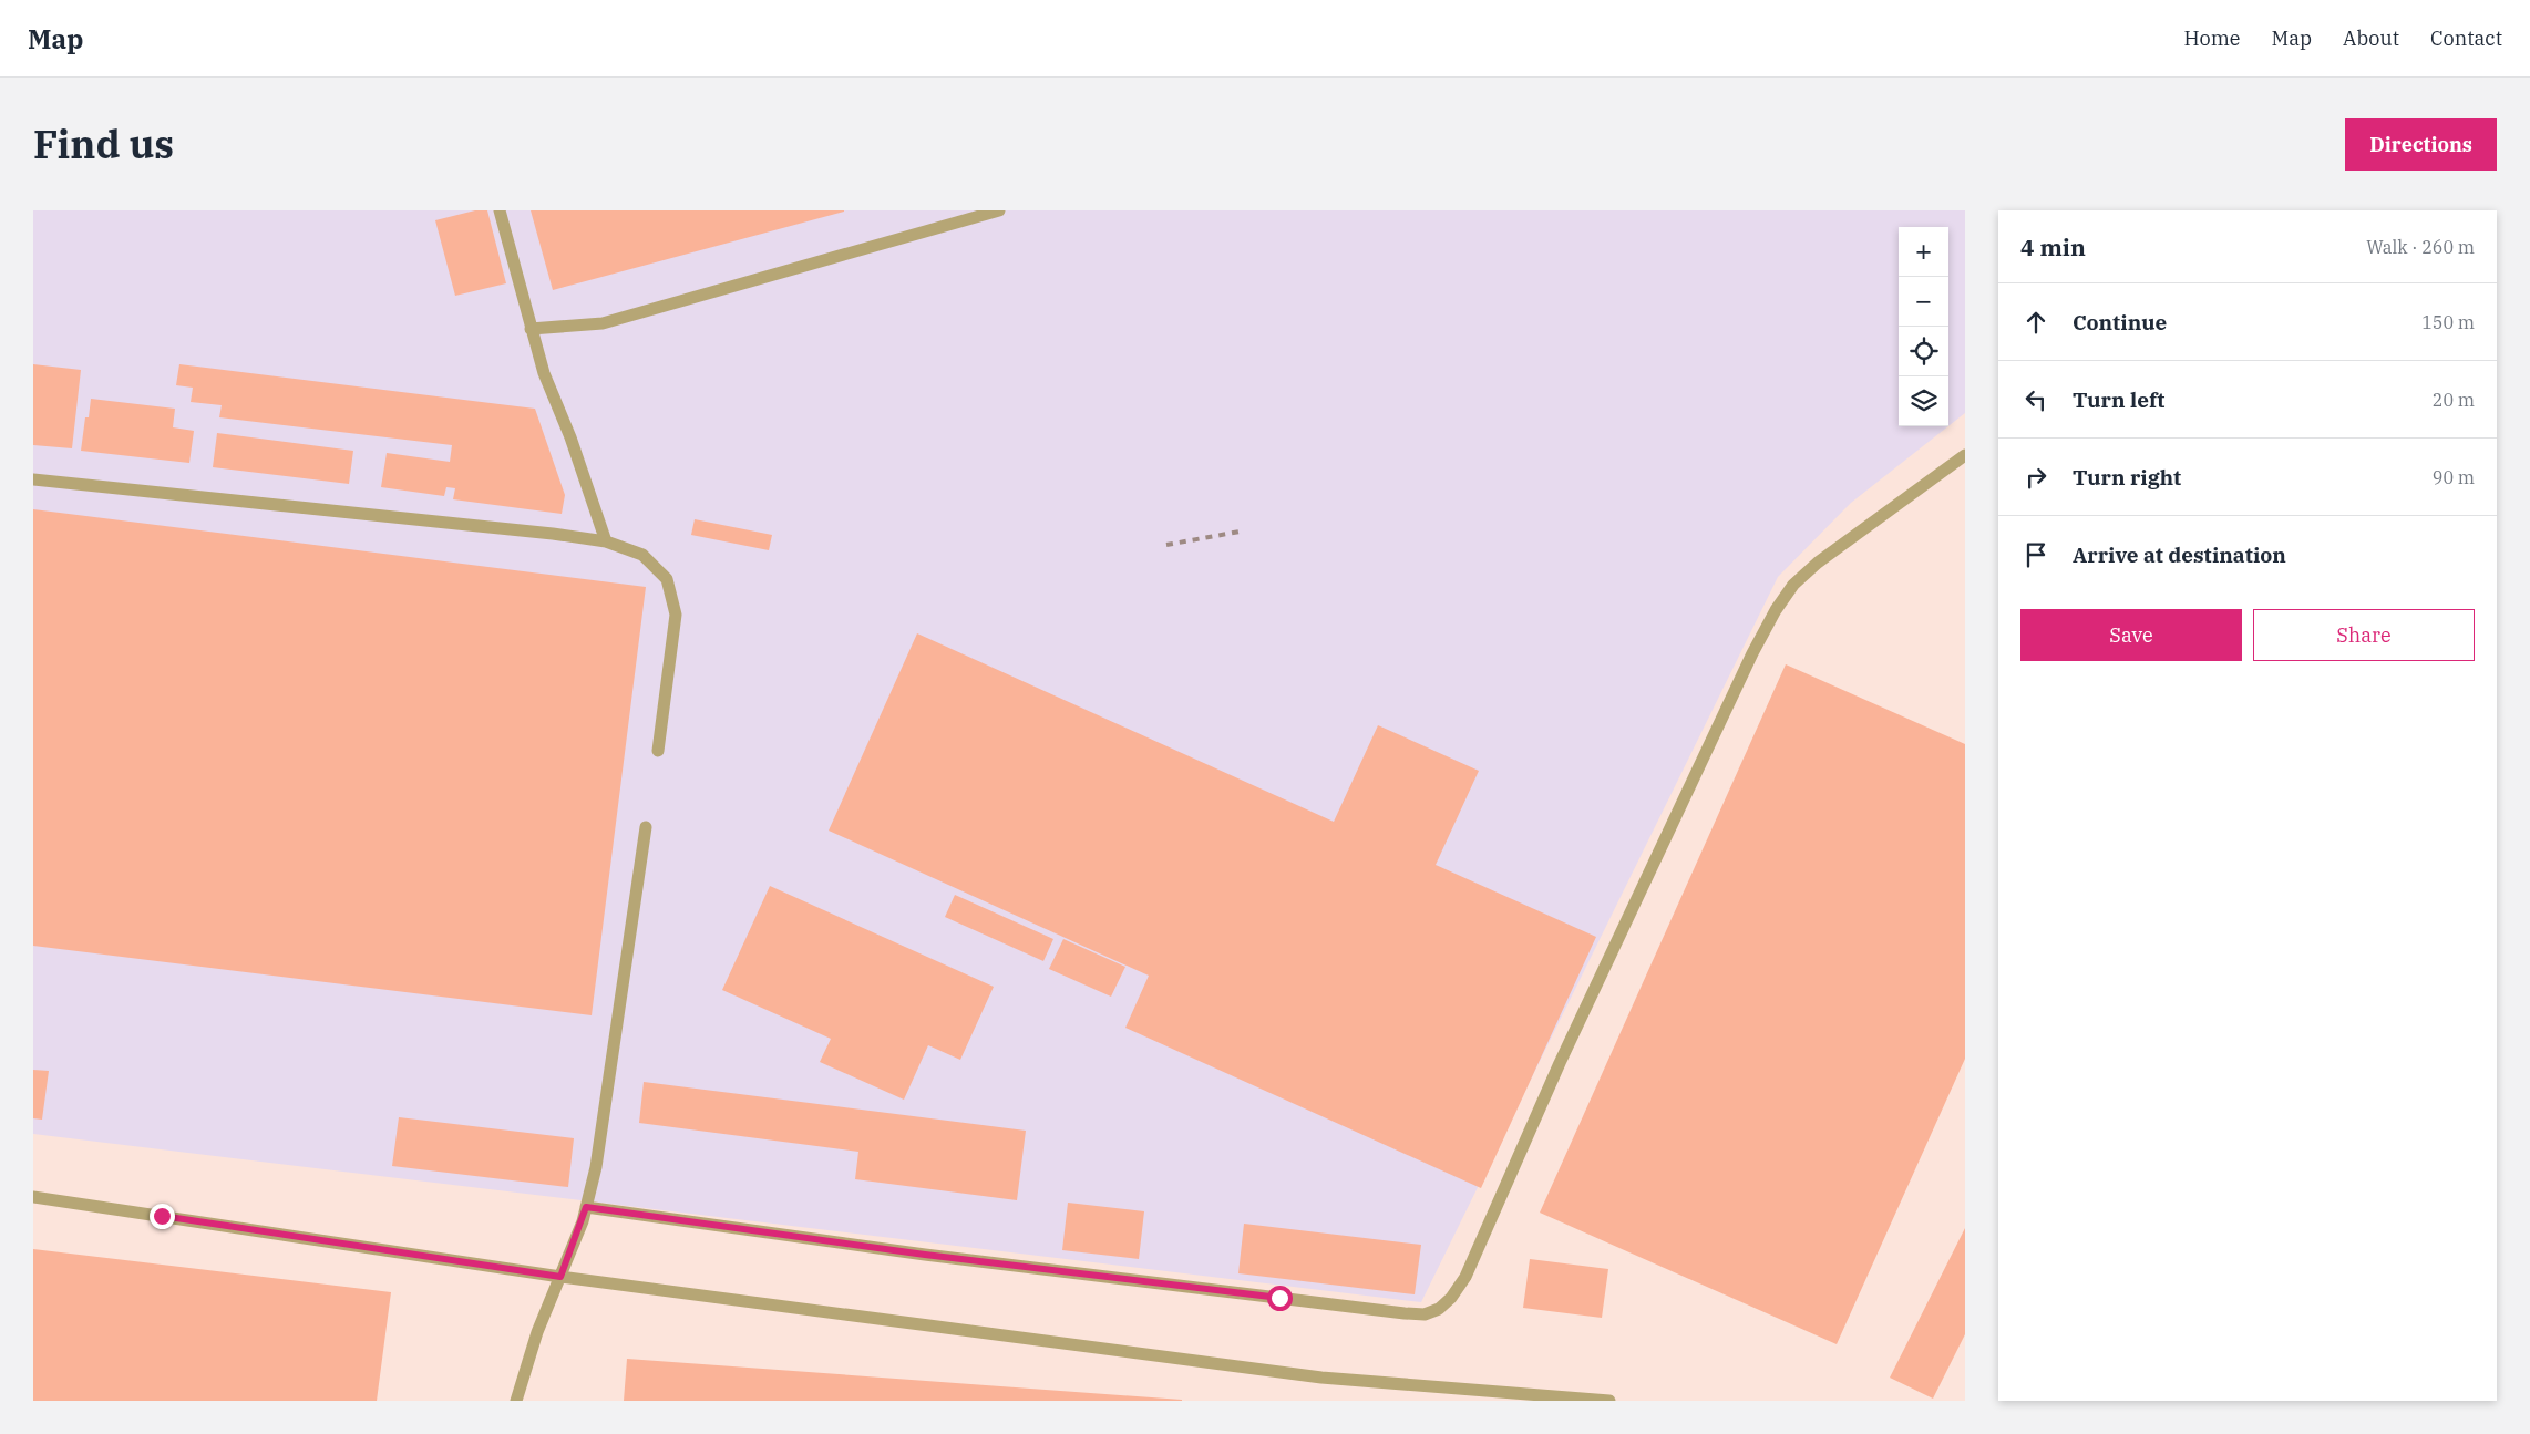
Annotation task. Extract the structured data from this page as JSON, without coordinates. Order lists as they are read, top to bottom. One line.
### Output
{"page":{"header":"Map","nav":["Home","Map","About","Contact"],"title":"Find us","buttons":["Directions",["Save","Share"]],"heading":["4 min","Walk · 260 m"],"map_buttons":["+","−"],"list":[["Continue","150 m"],["Turn left","20 m"],["Turn right","90 m"],"Arrive at destination"]}}
